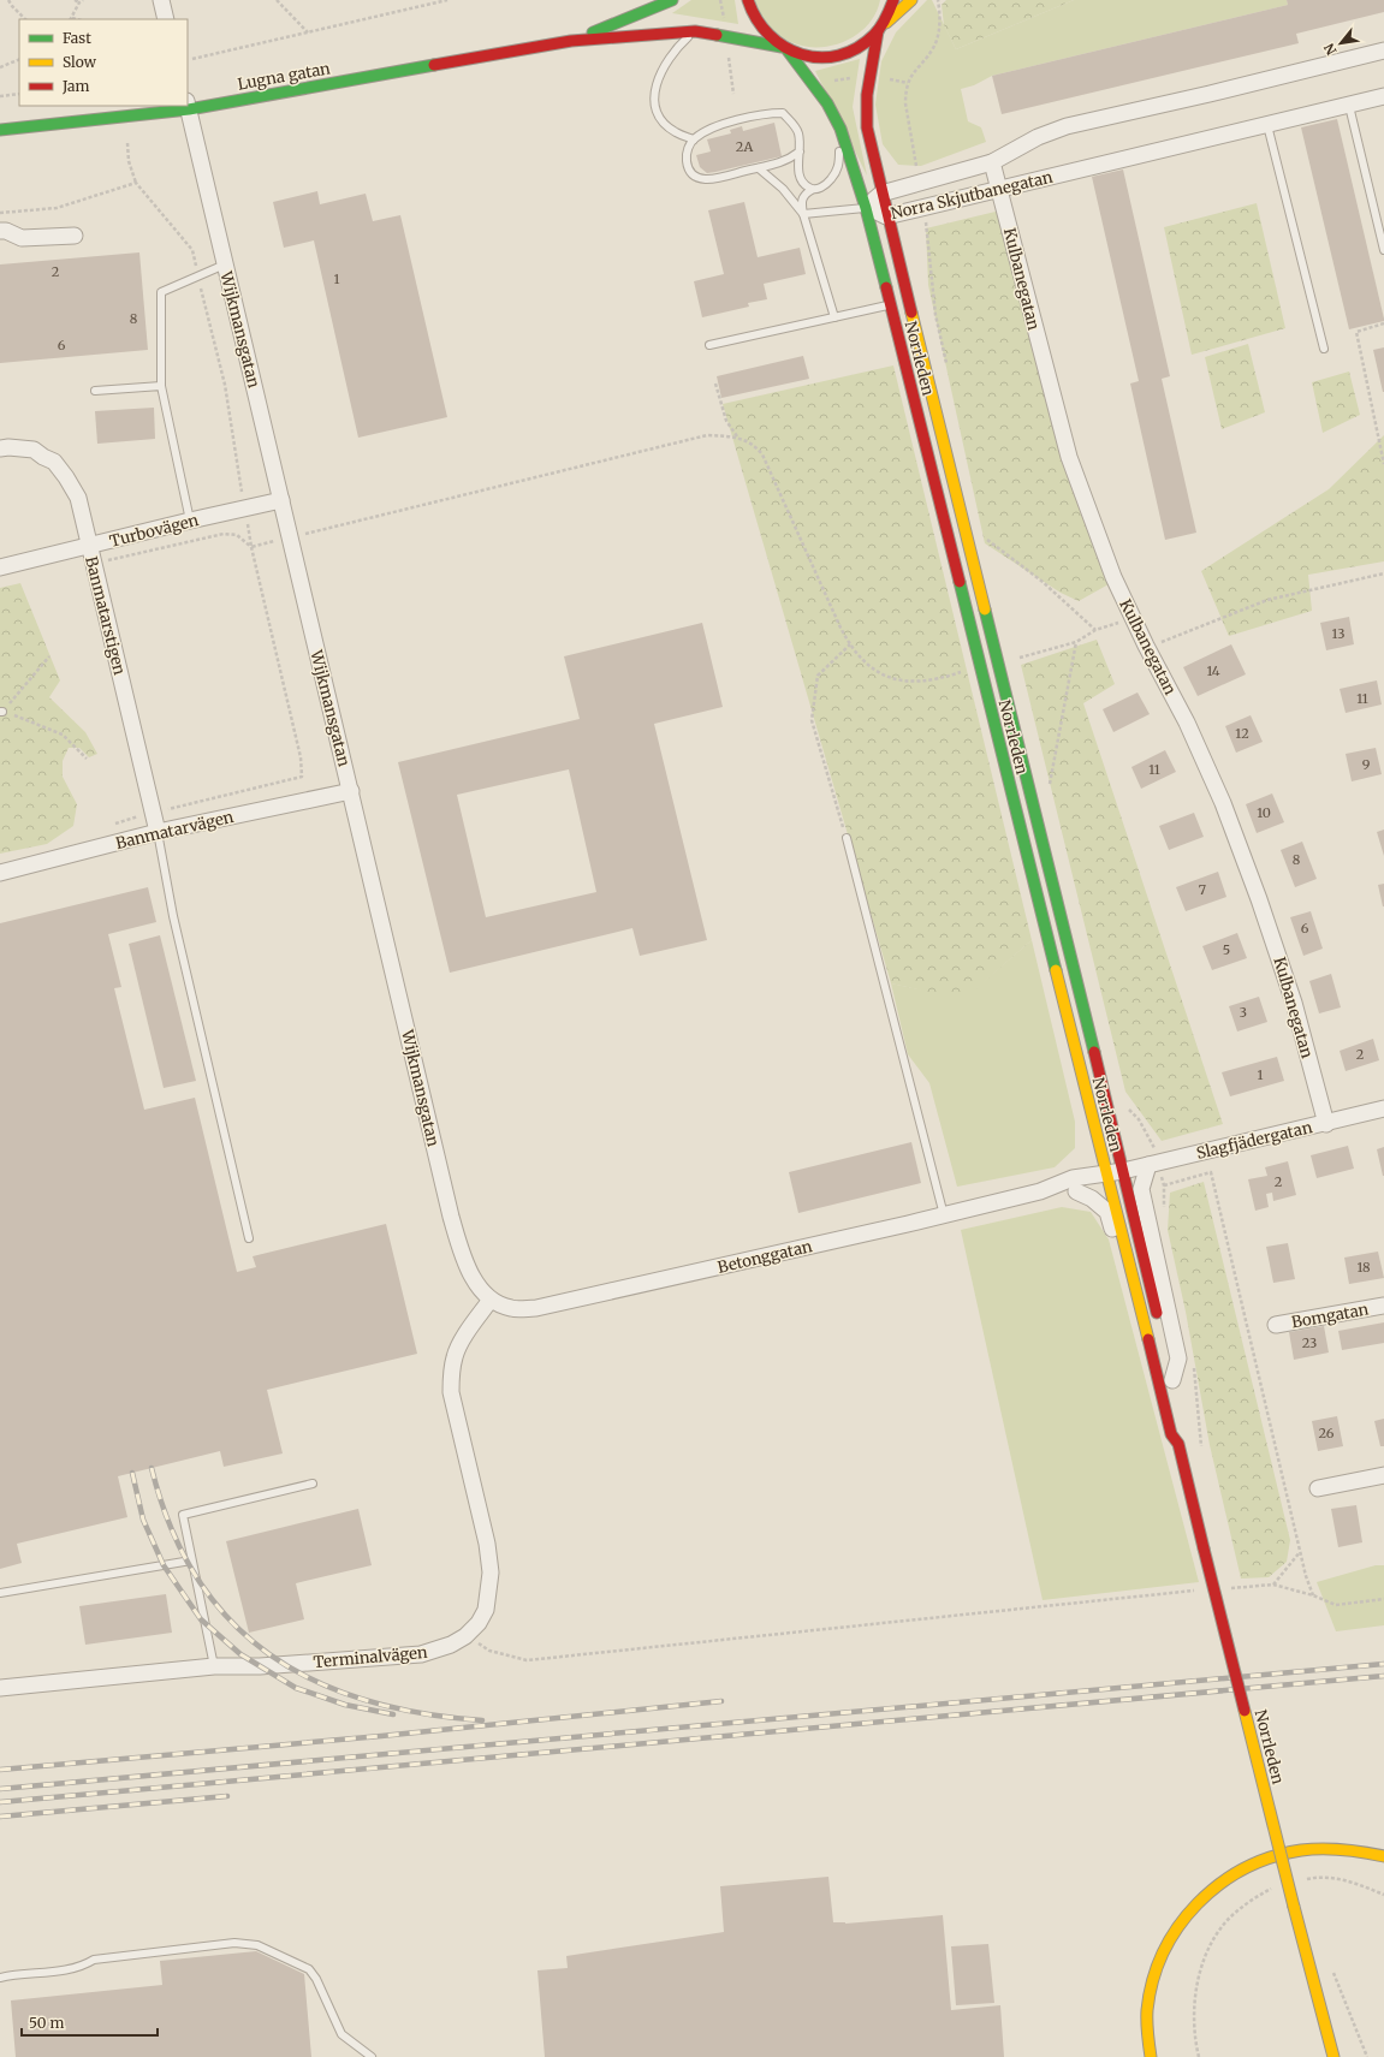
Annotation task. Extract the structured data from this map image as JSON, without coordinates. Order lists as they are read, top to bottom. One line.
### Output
{"streets":{"main road":["Lugna gatan","Norrleden"],"street":["Norra Skjutbanegatan","Kulbanegatan","Wijkmansgatan","Turbovägen","Banmatarstigen","Banmatarvägen","Slagfjädergatan","Betonggatan","Bomgatan","Terminalvägen"]},"crossings":[["Lugna gatan","Wijkmansgatan"],["Lugna gatan","Norrleden"],["Norra Skjutbanegatan","Kulbanegatan"],["Norra Skjutbanegatan","Norrleden"],["Kulbanegatan","Slagfjädergatan"],["Wijkmansgatan","Turbovägen"],["Wijkmansgatan","Banmatarvägen"],["Wijkmansgatan","Betonggatan"],["Wijkmansgatan","Terminalvägen"],["Norrleden","Slagfjädergatan"],["Norrleden","Betonggatan"],["Turbovägen","Banmatarstigen"],["Banmatarstigen","Banmatarvägen"],["Slagfjädergatan","Betonggatan"],["Betonggatan","Terminalvägen"]],"house_numbers":["2A","2","1","8","6","13","14","11","12","9","11","10","8","7","6","5","3","2","1","2","18","23","26"],"legend":["Fast","Slow","Jam"],"scale_bar":"50 m","north":"bottom left"}
